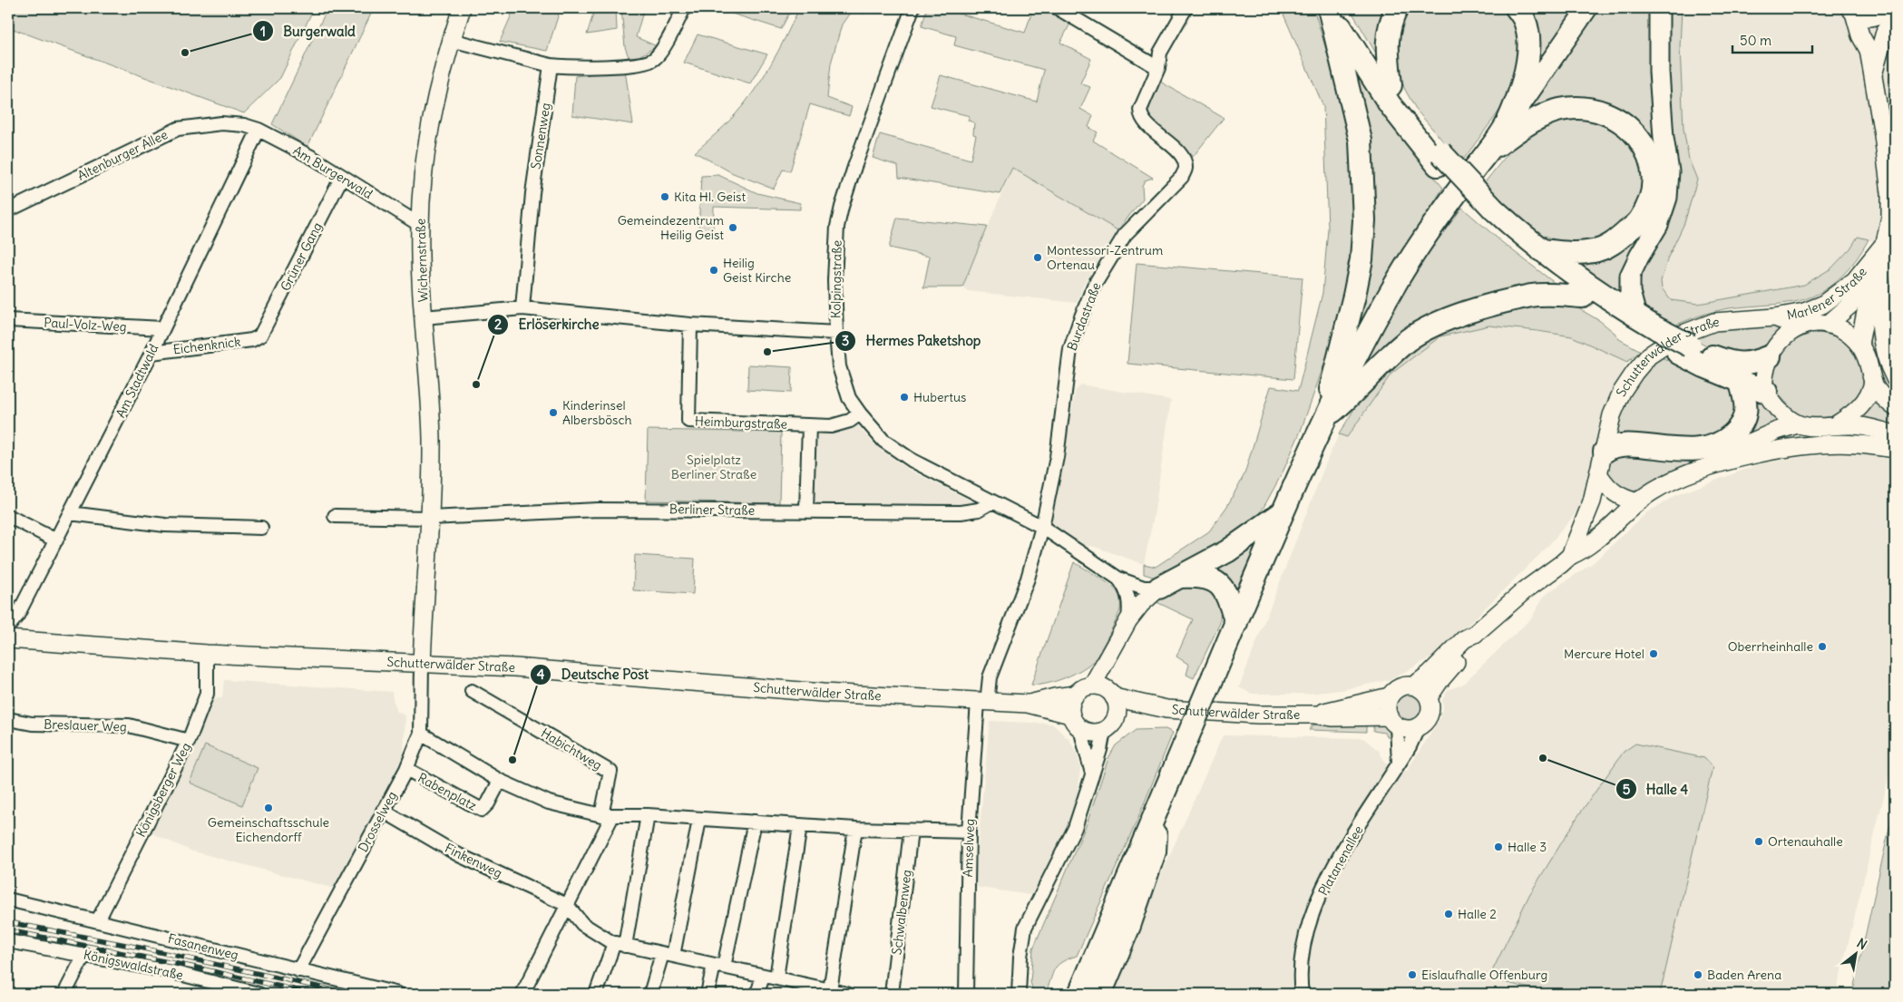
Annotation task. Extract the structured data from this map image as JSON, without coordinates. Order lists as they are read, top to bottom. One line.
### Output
{"streets":{"main road":["Wichernstraße","Marlener Straße","Schutterwälder Straße"],"street":["Sonnenweg","Altenburger Allee","Am Burgerwald","Grüner Gang","Kolpingstraße","Burdastraße","Paul-Volz-Weg","Eichenknick","Am Stadtwald","Heimburgstraße","Berliner Straße","Breslauer Weg","Habichtweg","Königsberger Weg","Rabenplatz","Drosselweg","Amselweg","Finkenweg","Platanenallee","Schwalbenweg","Fasanenweg","Königswaldstraße"]},"crossings":[["Altenburger Allee","Am Burgerwald"],["Am Burgerwald","Grüner Gang"],["Am Burgerwald","Wichernstraße"],["Am Burgerwald","Am Stadtwald"],["Grüner Gang","Eichenknick"],["Wichernstraße","Schutterwälder Straße"],["Wichernstraße","Berliner Straße"],["Wichernstraße","Drosselweg"],["Kolpingstraße","Burdastraße"],["Kolpingstraße","Heimburgstraße"],["Kolpingstraße","Berliner Straße"],["Marlener Straße","Schutterwälder Straße"],["Burdastraße","Schutterwälder Straße"],["Burdastraße","Amselweg"],["Paul-Volz-Weg","Am Stadtwald"],["Eichenknick","Am Stadtwald"],["Schutterwälder Straße","Königsberger Weg"],["Schutterwälder Straße","Drosselweg"],["Schutterwälder Straße","Amselweg"],["Schutterwälder Straße","Platanenallee"],["Breslauer Weg","Königsberger Weg"],["Königsberger Weg","Fasanenweg"],["Rabenplatz","Drosselweg"],["Drosselweg","Finkenweg"],["Drosselweg","Fasanenweg"]],"parks":["Spielplatz Berliner Straße"],"places":["Burgerwald","Kita Hl. Geist","Gemeindezentrum Heilig Geist","Montessori-Zentrum Ortenau","Heilig Geist Kirche","Hermes Paketshop","Erlöserkirche","Hubertus","Kinderinsel Albersbösch","Oberrheinhalle","Mercure Hotel","Halle 4","Deutsche Post","Gemeinschaftsschule Eichendorff","Ortenauhalle","Halle 3","Halle 2","Eislaufhalle Offenburg","Baden Arena"],"scale_bar":"50 m","north":"top right"}
